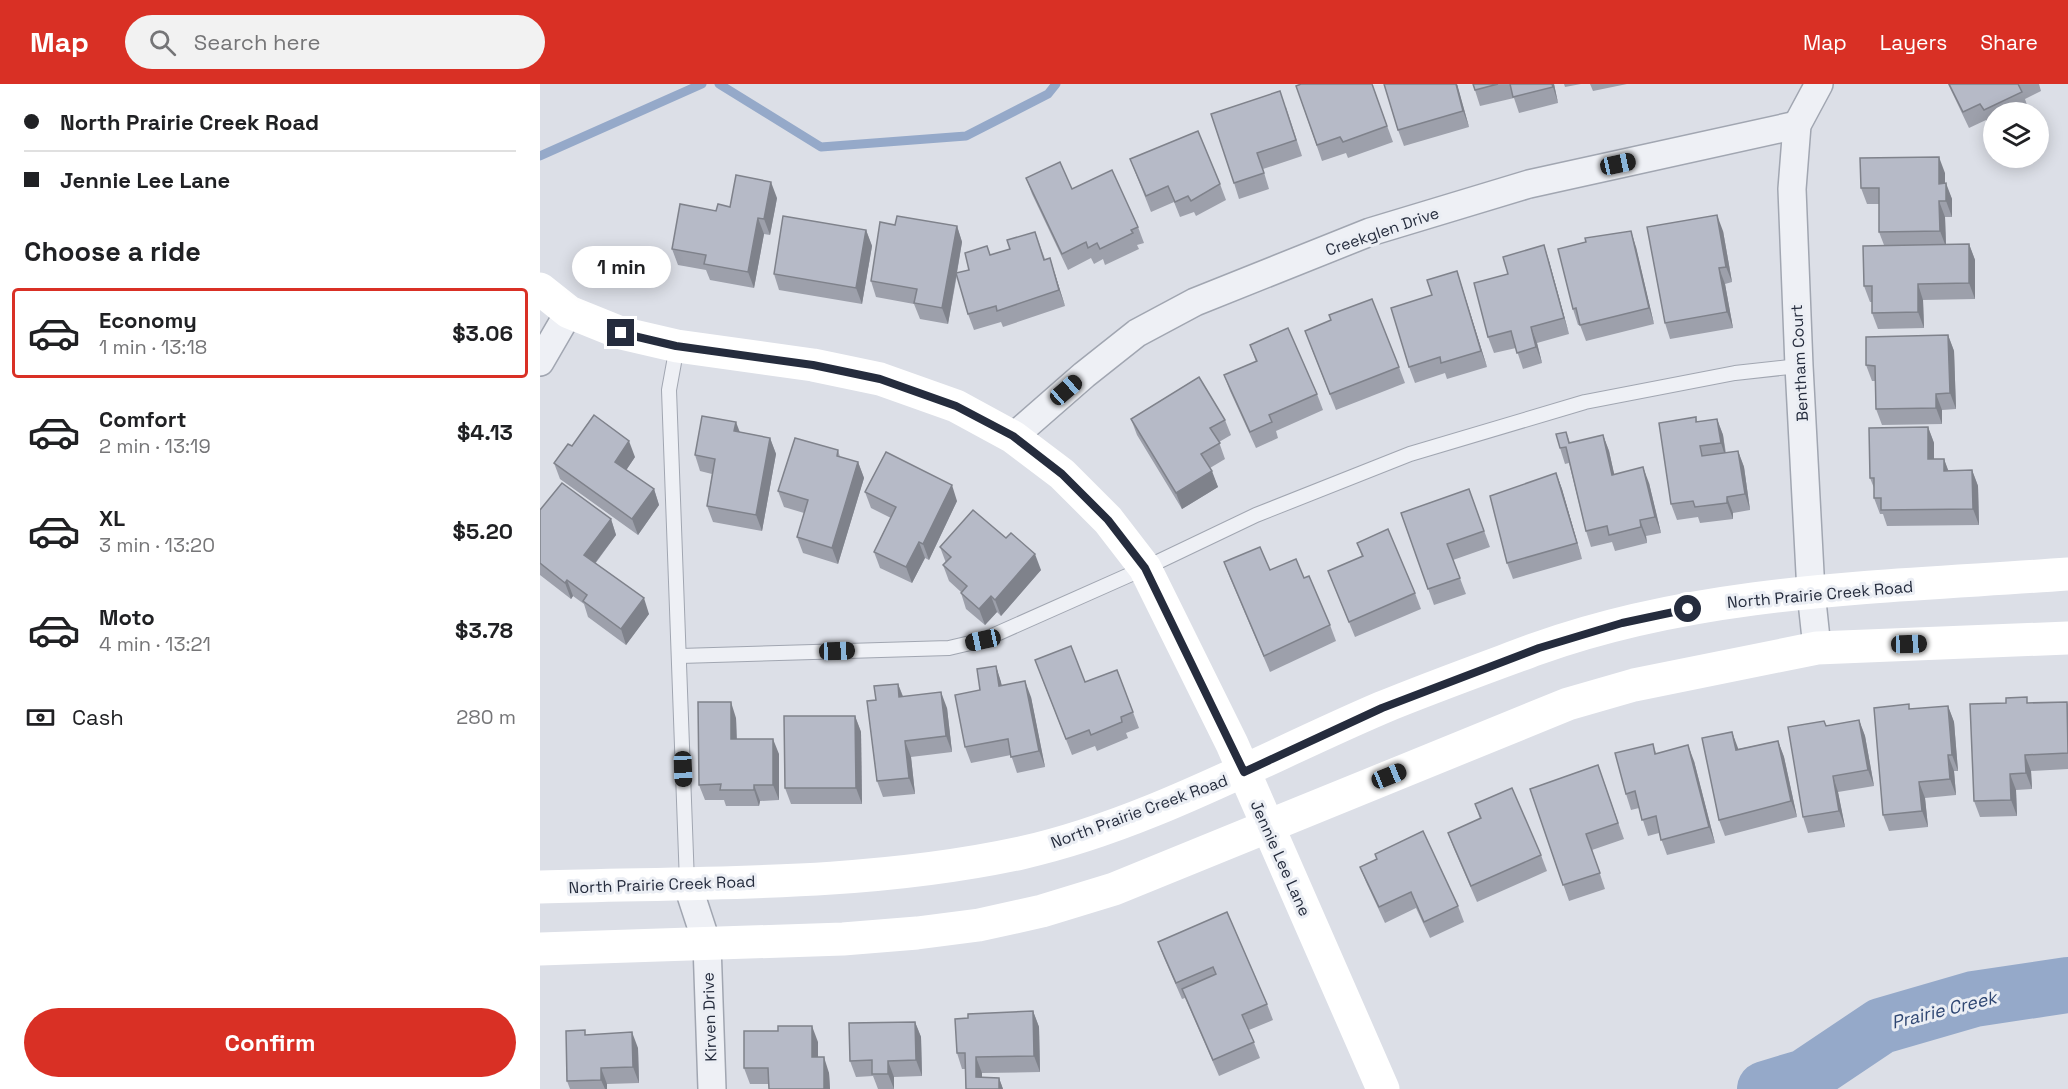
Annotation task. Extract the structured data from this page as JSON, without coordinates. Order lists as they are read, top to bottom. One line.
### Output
{"streets":{"main road":["North Prairie Creek Road","Jennie Lee Lane"],"street":["Creekglen Drive","Bentham Court","Kirven Drive"]},"crossings":[["Creekglen Drive","Bentham Court"],["Creekglen Drive","Jennie Lee Lane"],["Bentham Court","North Prairie Creek Road"],["North Prairie Creek Road","Jennie Lee Lane"],["North Prairie Creek Road","Kirven Drive"]],"water":["Prairie Creek"],"page":{"header":"Map","search":"Search here","nav":["Map","Layers","Share"],"banner":["North Prairie Creek Road","Jennie Lee Lane"],"heading":"Choose a ride","bubble":"1 min","list":[{"name":"Economy","note":"1 min · 13:18","value":"$3.06"},{"name":"Comfort","note":"2 min · 13:19","value":"$4.13"},{"name":"XL","note":"3 min · 13:20","value":"$5.20"},{"name":"Moto","note":"4 min · 13:21","value":"$3.78"}],"pay":["Cash","280 m"],"buttons":"Confirm"}}
